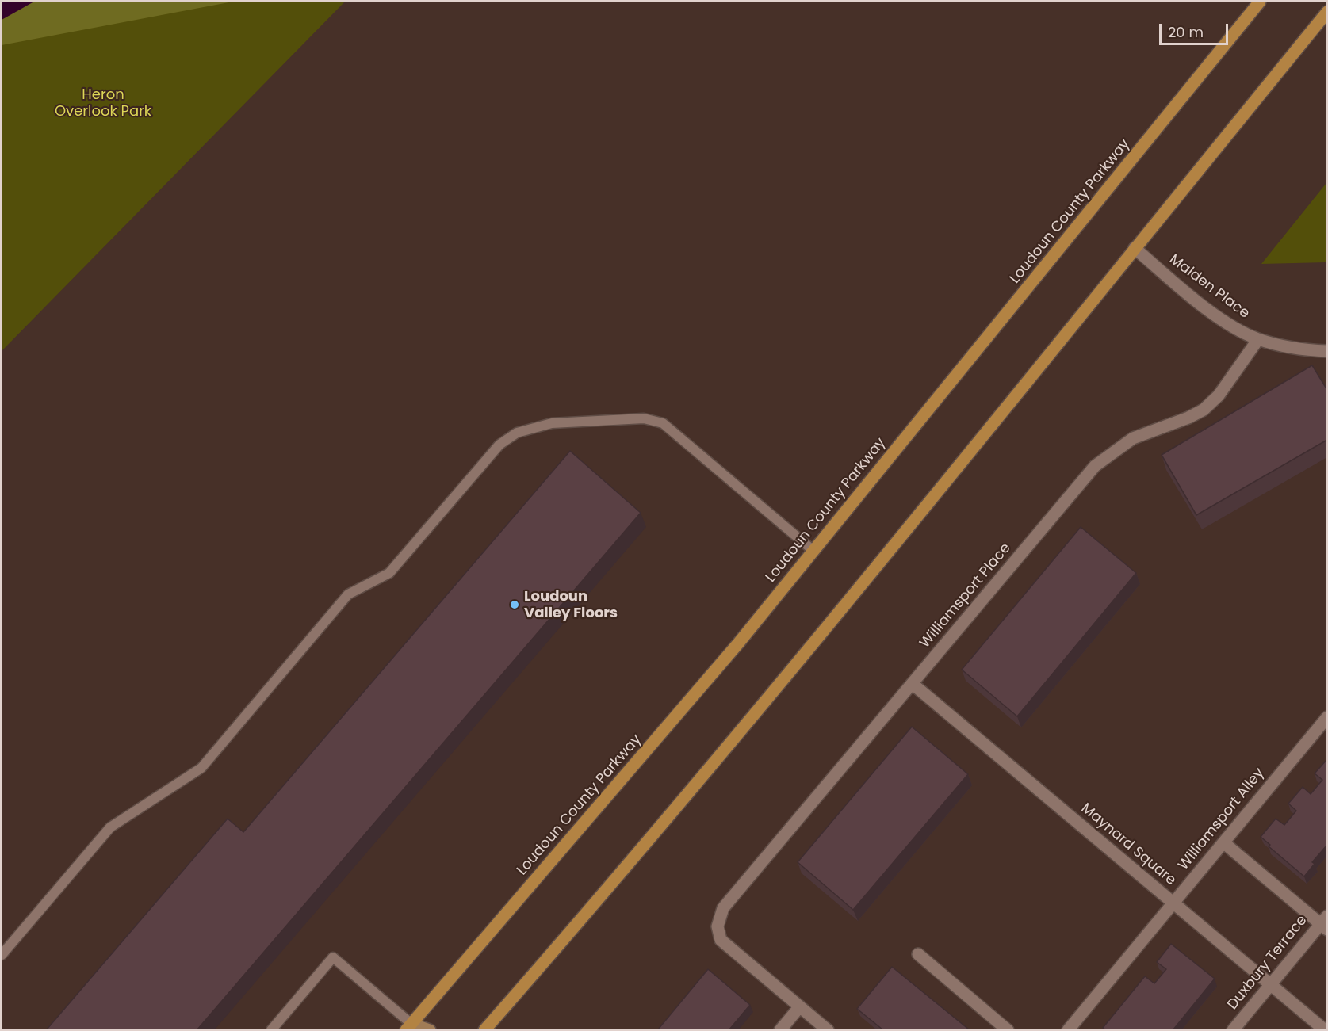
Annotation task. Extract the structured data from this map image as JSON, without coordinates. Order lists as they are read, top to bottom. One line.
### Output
{"streets":{"main road":["Loudoun County Parkway"],"street":["Malden Place","Williamsport Place","Williamsport Alley","Maynard Square","Duxbury Terrace"]},"crossings":[["Malden Place","Williamsport Place"],["Williamsport Place","Maynard Square"],["Williamsport Alley","Maynard Square"],["Maynard Square","Duxbury Terrace"]],"parks":["Heron Overlook Park"],"places":["Loudoun Valley Floors"],"scale_bar":"20 m"}
